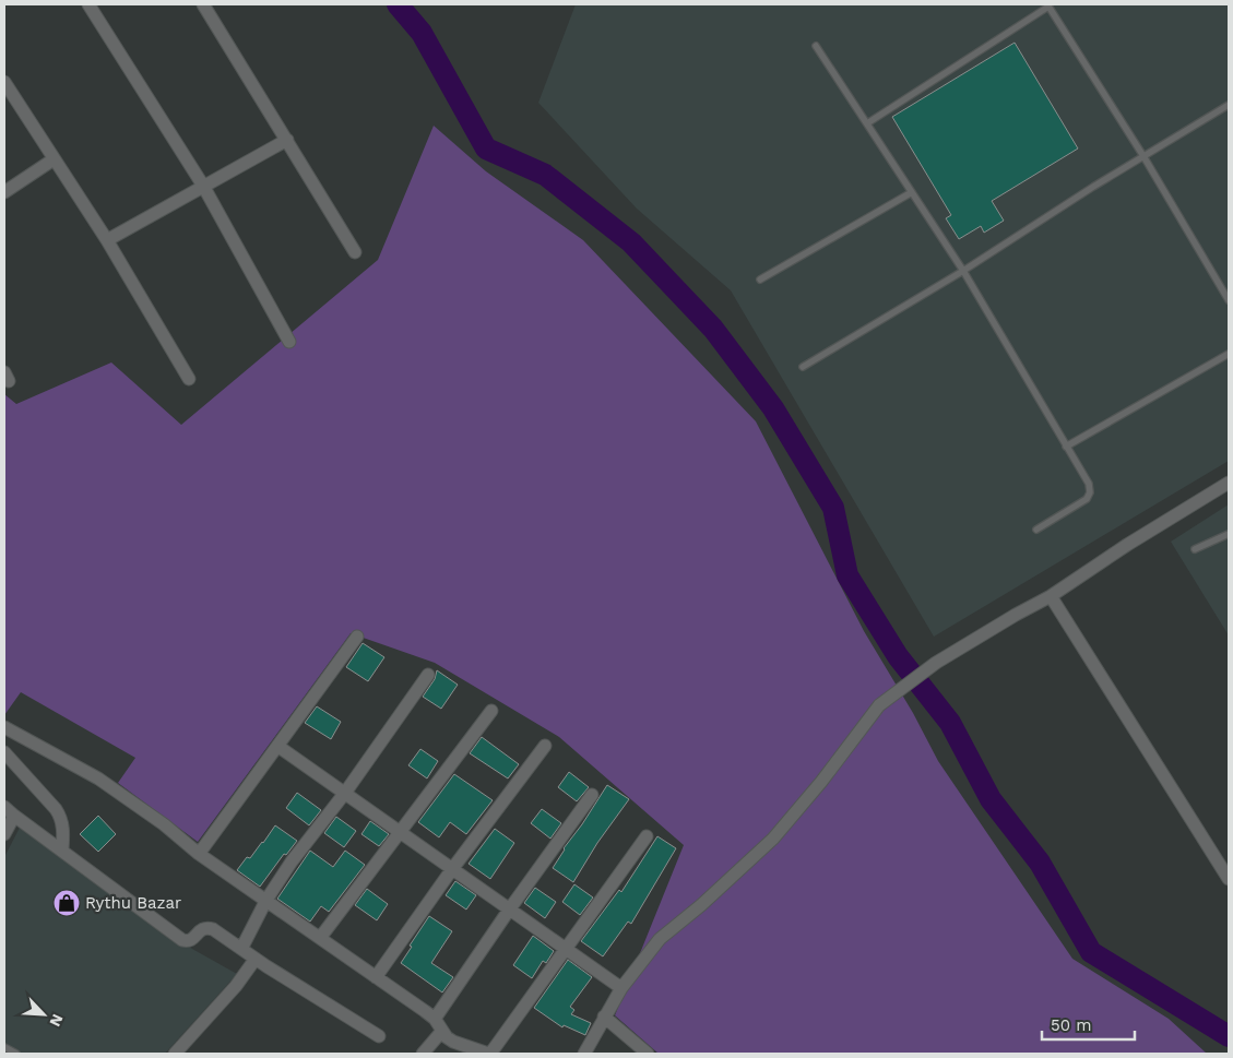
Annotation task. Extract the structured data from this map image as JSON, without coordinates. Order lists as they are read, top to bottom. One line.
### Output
{"places":{"shop":["Rythu Bazar"]},"scale_bar":"50 m","north":"bottom right"}
